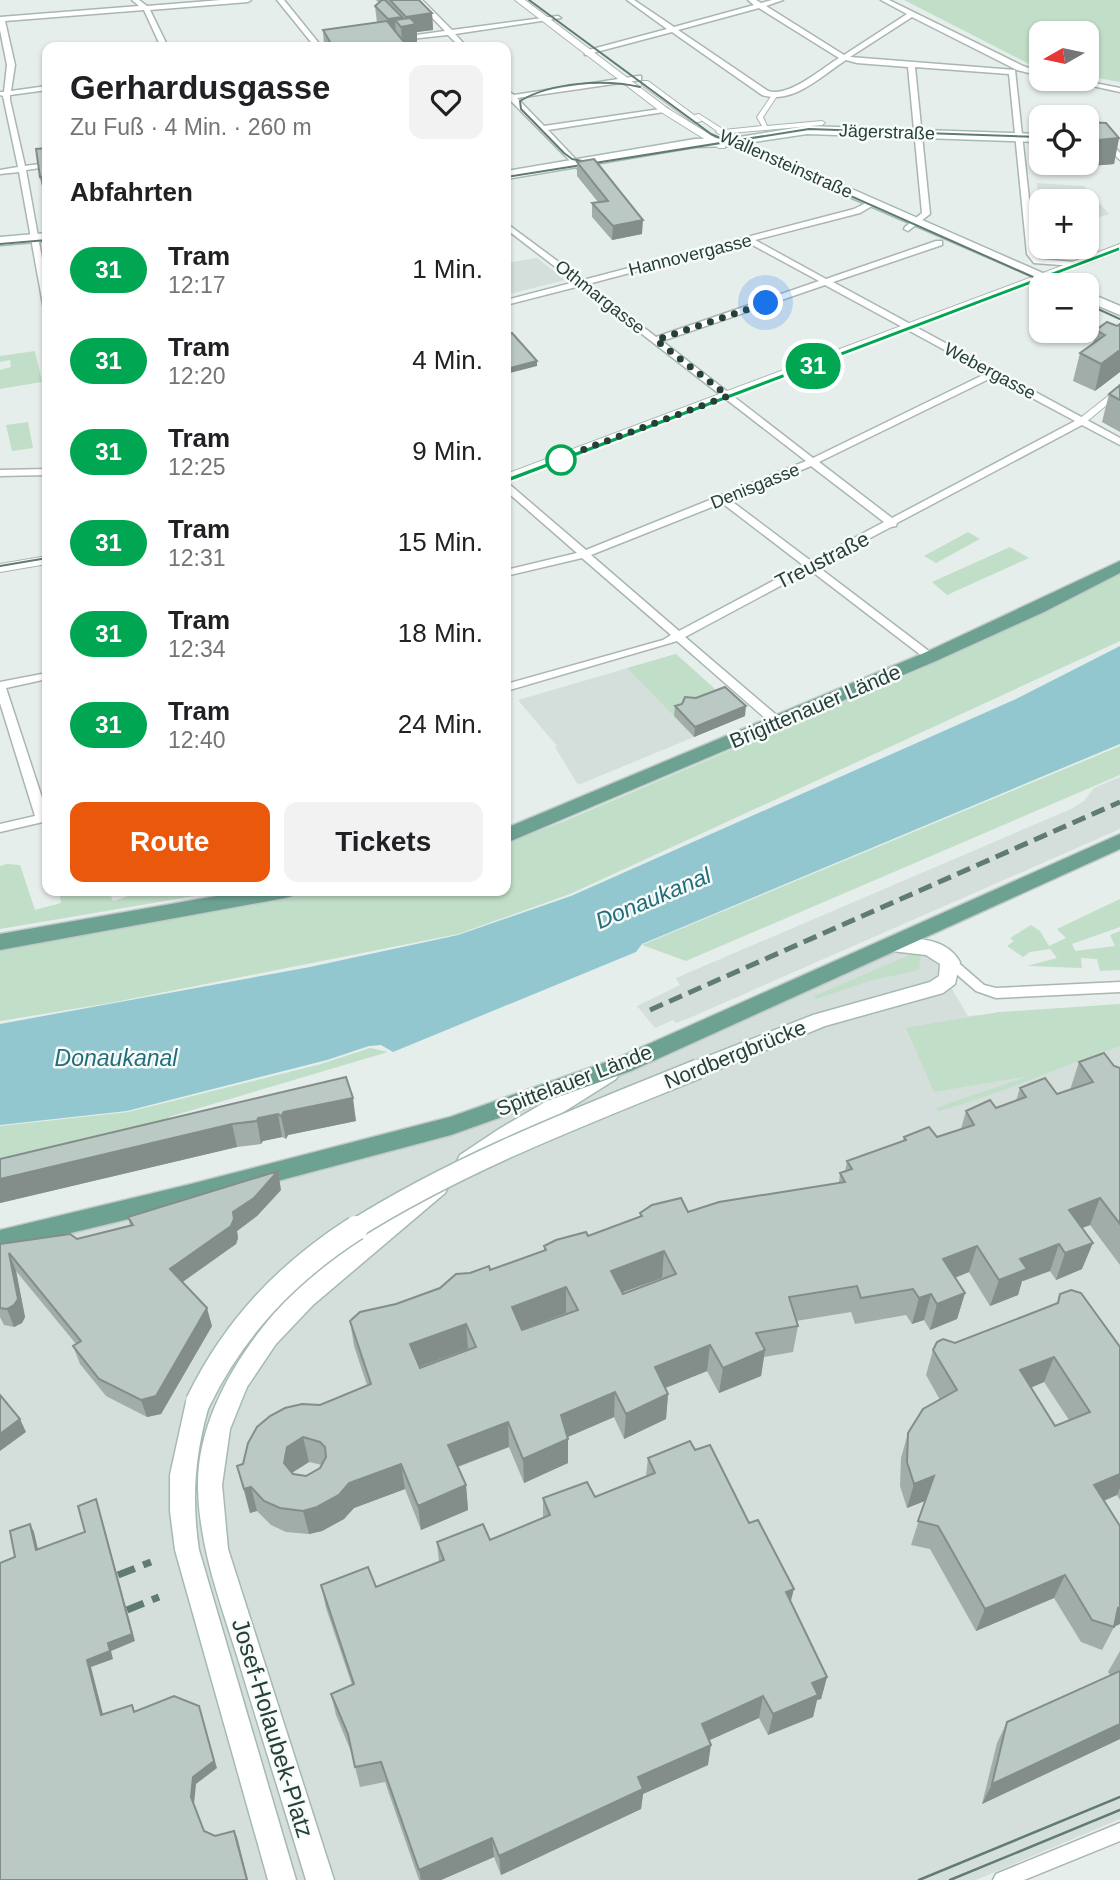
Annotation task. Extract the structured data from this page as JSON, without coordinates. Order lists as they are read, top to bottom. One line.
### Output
{"streets":{"main road":["Jägerstraße","Wallensteinstraße","Brigittenauer Lände","Nordbergbrücke","Spittelauer Lände","Josef-Holaubek-Platz"],"street":["Hannovergasse","Othmargasse","Webergasse","Denisgasse","Treustraße"]},"crossings":[["Jägerstraße","Wallensteinstraße"],["Wallensteinstraße","Hannovergasse"],["Hannovergasse","Othmargasse"],["Hannovergasse","Webergasse"],["Othmargasse","Denisgasse"],["Othmargasse","Treustraße"],["Webergasse","Denisgasse"],["Webergasse","Treustraße"],["Nordbergbrücke","Josef-Holaubek-Platz"],["Spittelauer Lände","Josef-Holaubek-Platz"]],"water":["Donaukanal"],"lines":["tram line 31"],"north":"left","page":{"on_map":"31","map_buttons":["+","−"],"heading":[["Gerhardusgasse","Zu Fuß · 4 Min. · 260 m"],"Abfahrten"],"list":[{"mark":"31","name":"Tram","note":"12:17","value":"1 Min."},{"mark":"31","name":"Tram","note":"12:20","value":"4 Min."},{"mark":"31","name":"Tram","note":"12:25","value":"9 Min."},{"mark":"31","name":"Tram","note":"12:31","value":"15 Min."},{"mark":"31","name":"Tram","note":"12:34","value":"18 Min."},{"mark":"31","name":"Tram","note":"12:40","value":"24 Min."}],"buttons":["Route","Tickets"]}}
